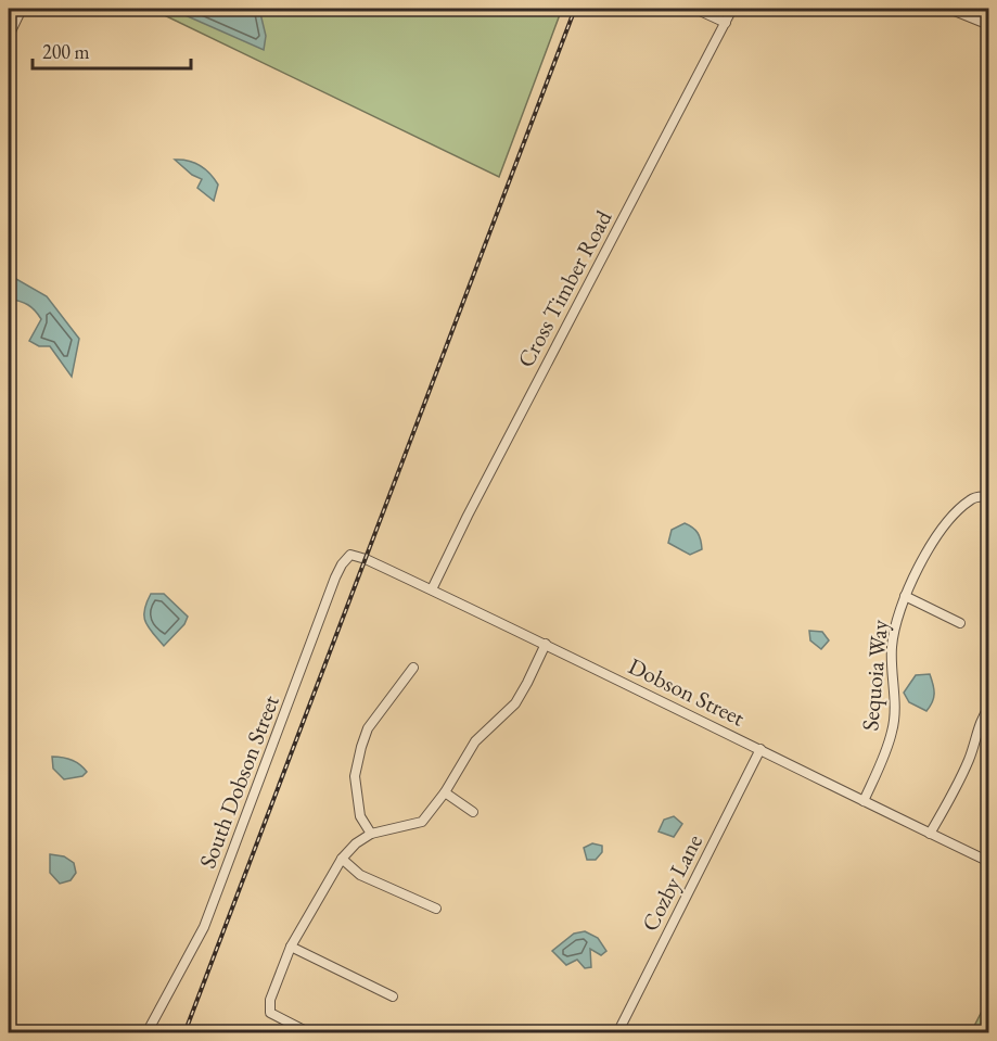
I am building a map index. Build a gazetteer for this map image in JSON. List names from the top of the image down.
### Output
{
  "streets": {
    "street": [
      "Cross Timber Road",
      "Sequoia Way",
      "Dobson Street",
      "South Dobson Street",
      "Cozby Lane"
    ]
  },
  "crossings": [
    ["Cross Timber Road", "Dobson Street"],
    ["Sequoia Way", "Dobson Street"],
    ["Dobson Street", "South Dobson Street"],
    ["Dobson Street", "Cozby Lane"]
  ],
  "scale_bar": "200 m"
}
